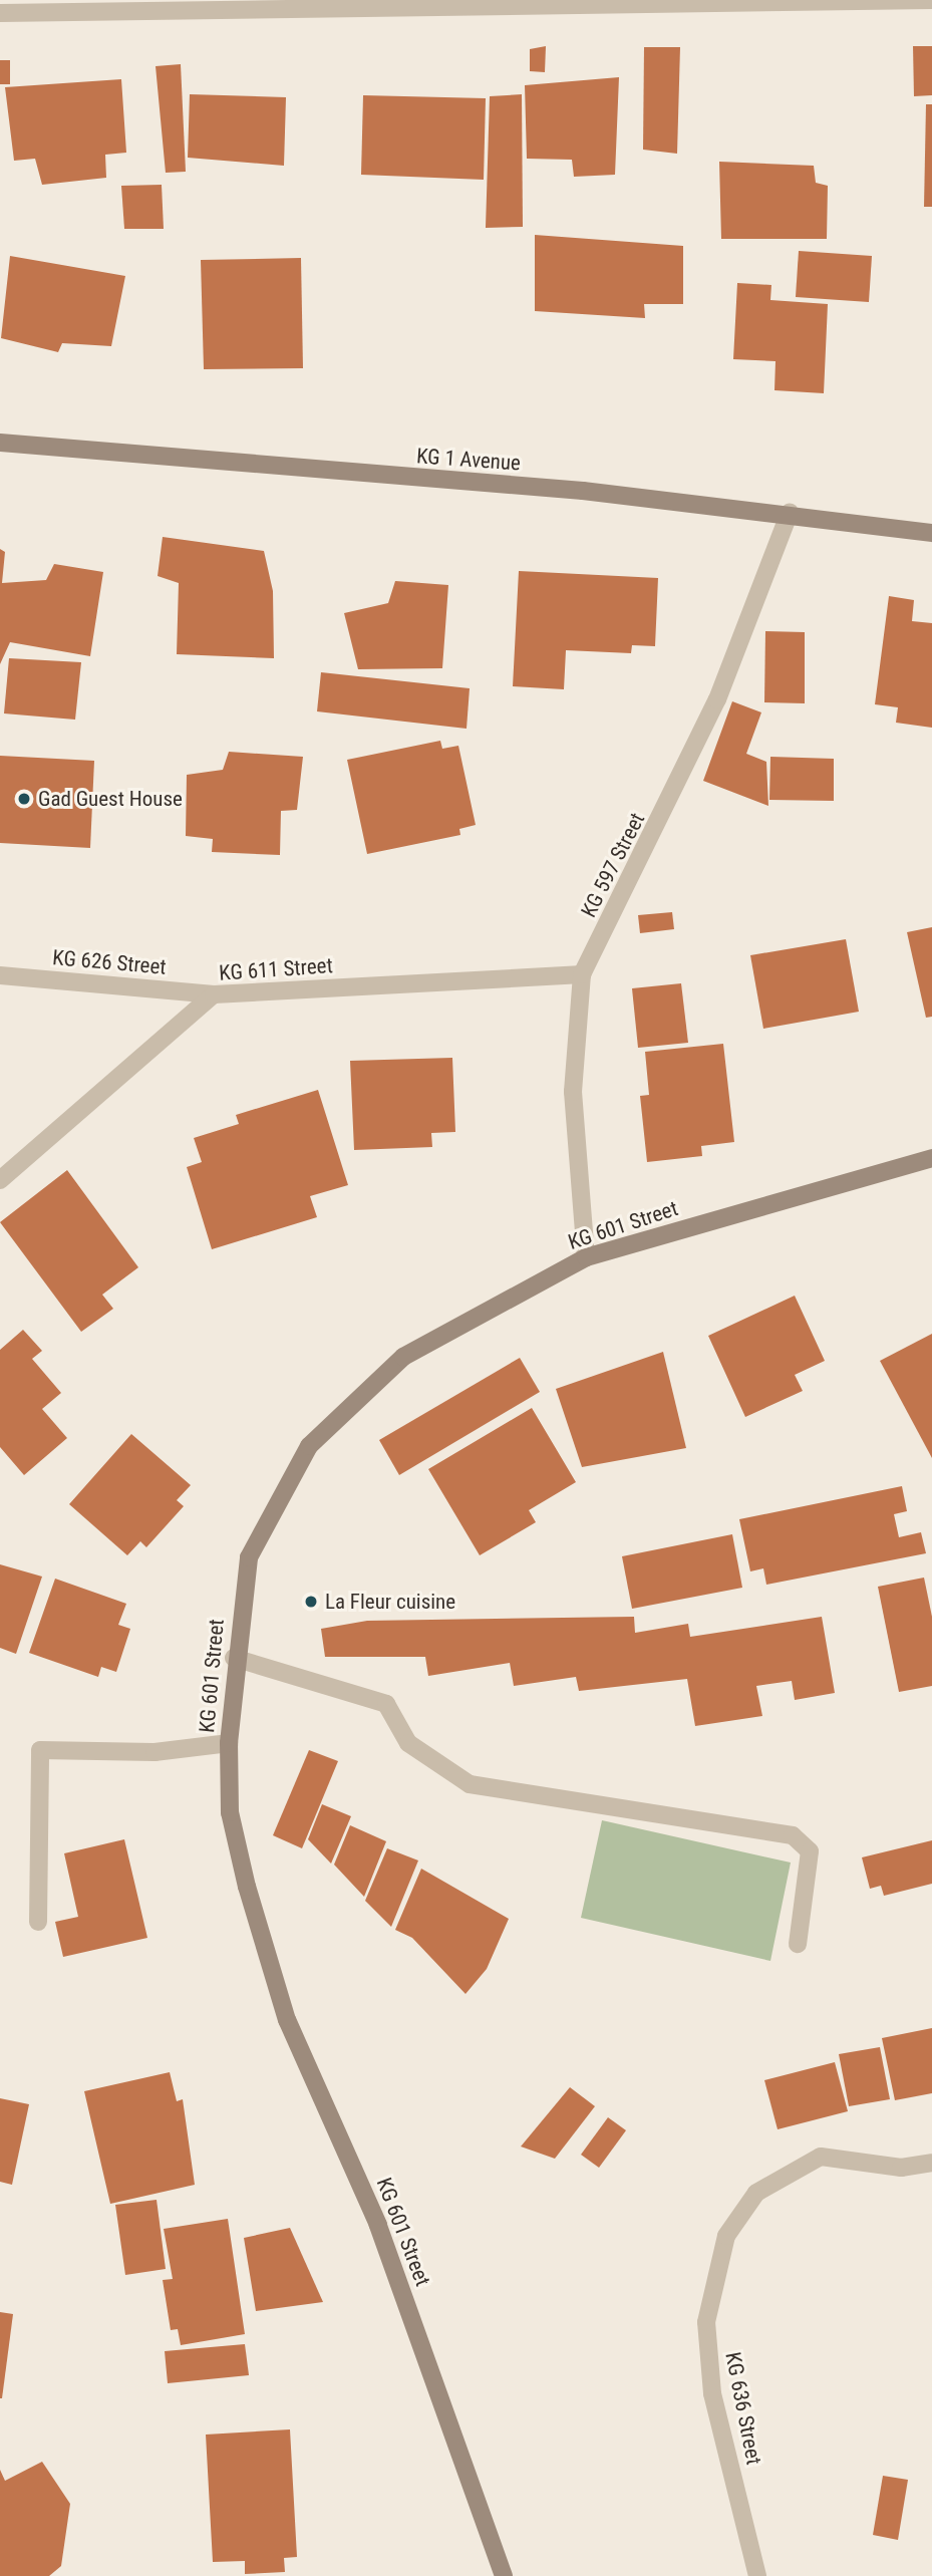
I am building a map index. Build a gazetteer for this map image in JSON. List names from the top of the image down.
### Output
{
  "streets": {
    "main road": ["KG 1 Avenue", "KG 601 Street"],
    "street": [
      "KG 597 Street",
      "KG 626 Street",
      "KG 611 Street",
      "KG 636 Street"
    ]
  },
  "crossings": [
    ["KG 1 Avenue", "KG 597 Street"],
    ["KG 597 Street", "KG 611 Street"],
    ["KG 597 Street", "KG 601 Street"],
    ["KG 626 Street", "KG 611 Street"]
  ],
  "places": ["Gad Guest House", "La Fleur cuisine"]
}
